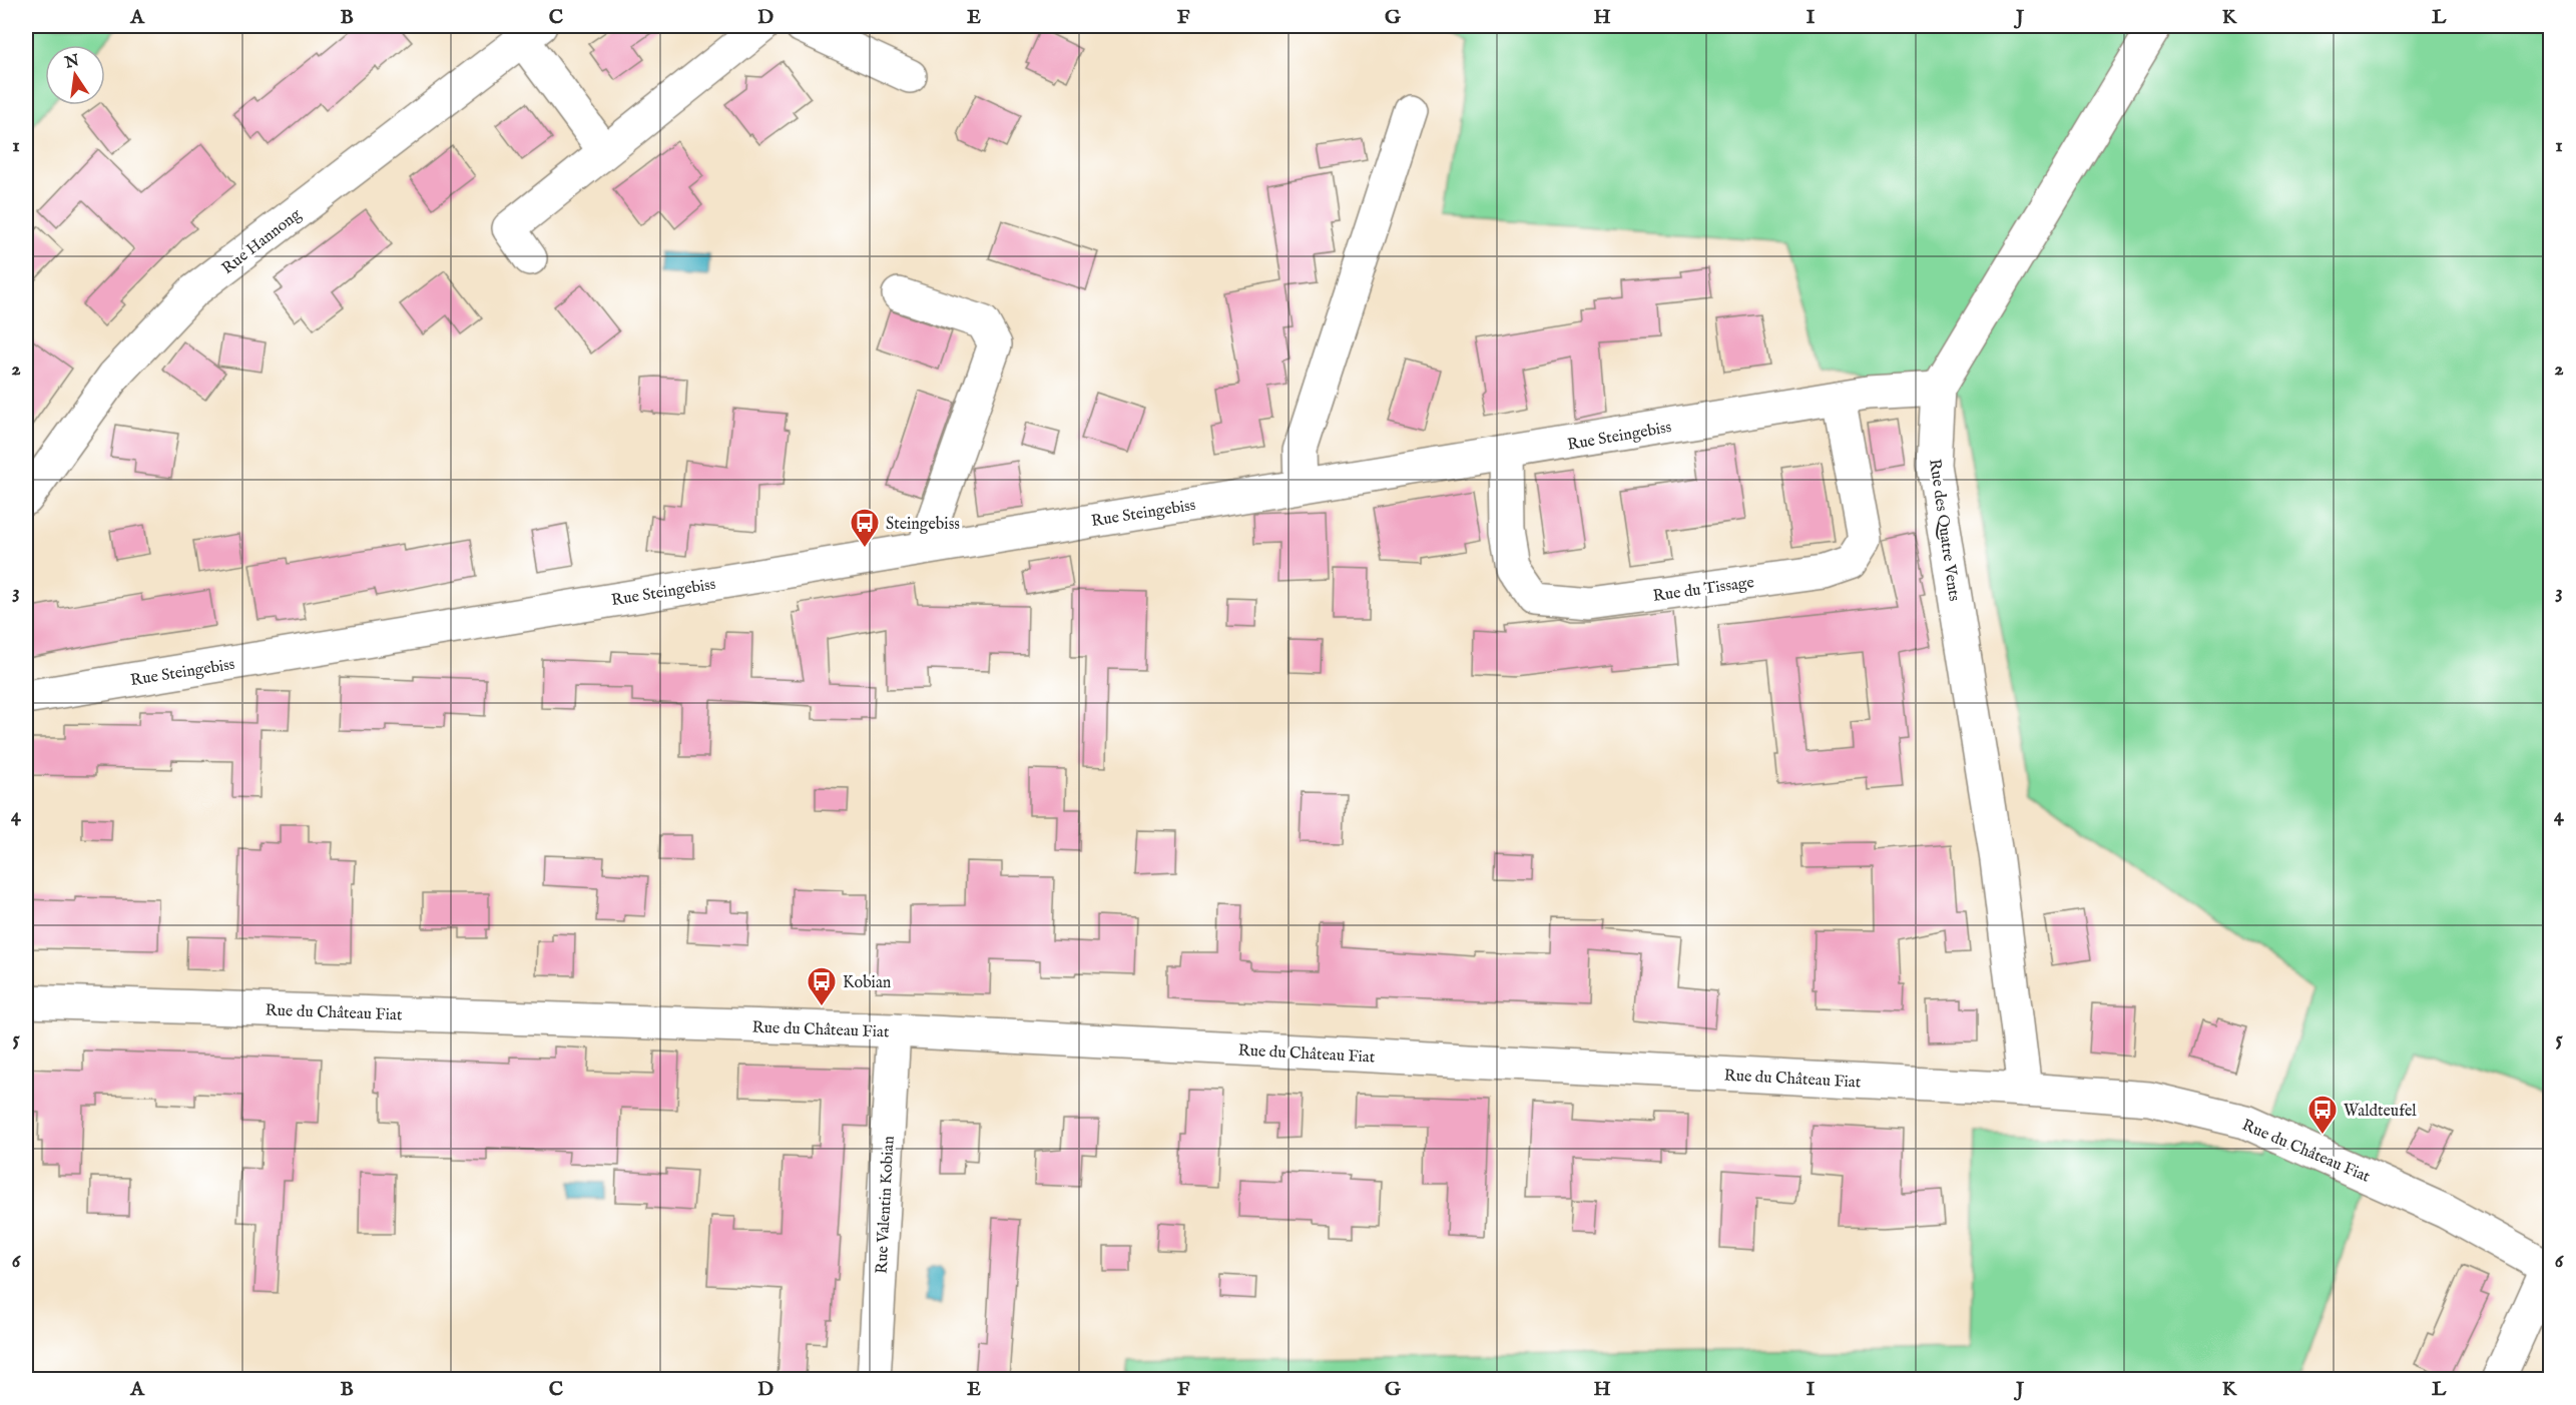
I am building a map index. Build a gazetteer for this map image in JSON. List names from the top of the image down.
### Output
{
  "streets": {
    "street": [
      "Rue Hannong",
      "Rue Steingebiss",
      "Rue des Quatre Vents",
      "Rue du Tissage",
      "Rue du Château Fiat",
      "Rue Valentin Kobian"
    ]
  },
  "crossings": [
    ["Rue Steingebiss", "Rue des Quatre Vents"],
    ["Rue Steingebiss", "Rue du Tissage"],
    ["Rue des Quatre Vents", "Rue du Château Fiat"],
    ["Rue du Château Fiat", "Rue Valentin Kobian"]
  ],
  "places": {
    "bus stop": ["Steingebiss", "Kobian", "Waldteufel"]
  },
  "north": "top",
  "grid": {
    "columns": [
      "A",
      "B",
      "C",
      "D",
      "E",
      "F",
      "G",
      "H",
      "I",
      "J",
      "K",
      "L"
    ],
    "rows": [
      "1",
      "2",
      "3",
      "4",
      "5",
      "6"
    ]
  }
}
